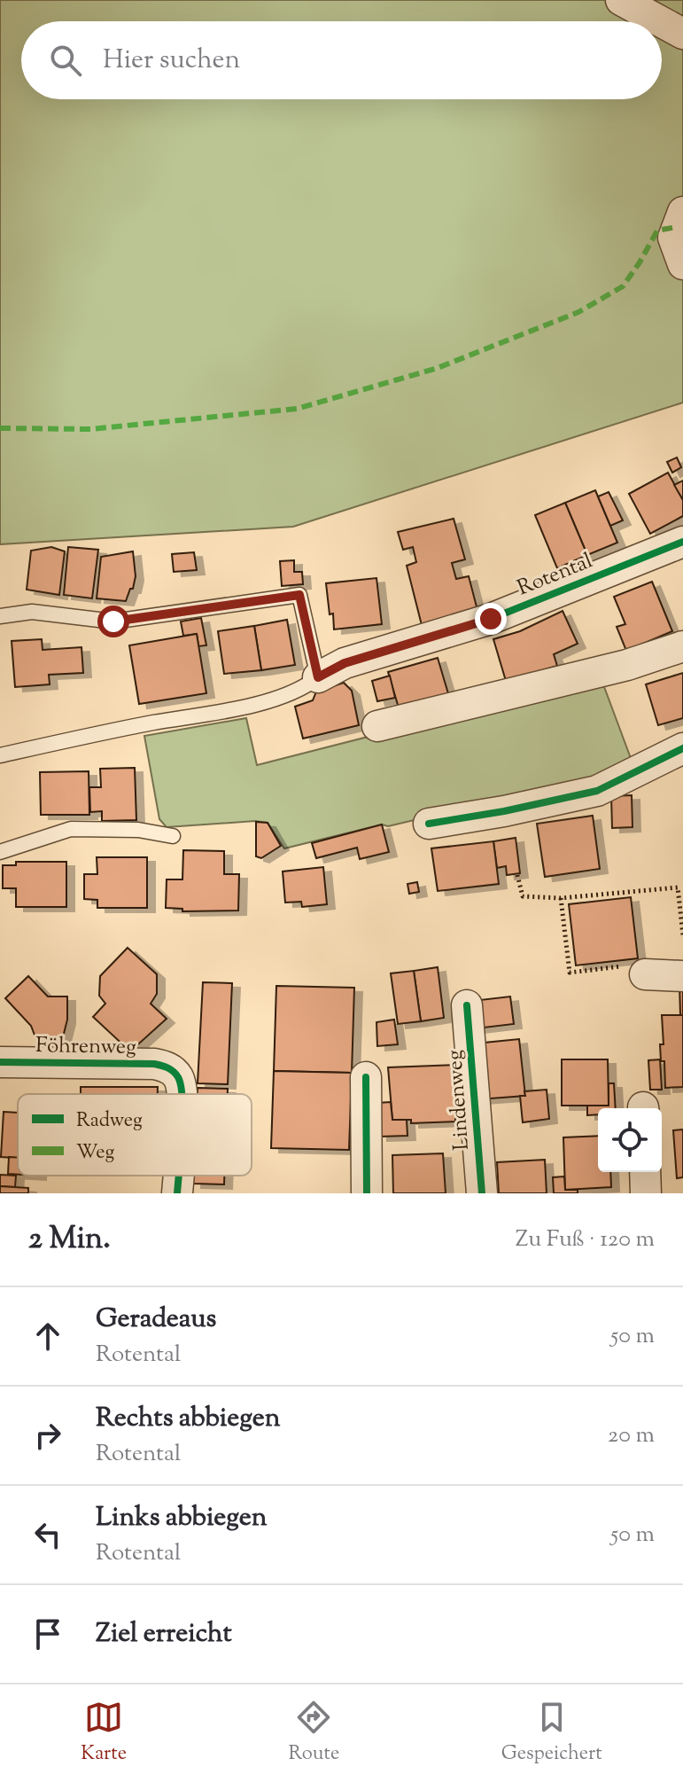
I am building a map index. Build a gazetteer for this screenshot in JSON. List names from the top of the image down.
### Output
{
  "streets": {
    "street": ["Rotental", "Föhrenweg", "Lindenweg"]
  },
  "legend": ["Radweg", "Weg"],
  "page": {
    "search": "Hier suchen",
    "heading": ["2 Min.", "Zu Fuß · 120 m"],
    "list": [
      ["Geradeaus", "Rotental", "50 m"],
      ["Rechts abbiegen", "Rotental", "20 m"],
      ["Links abbiegen", "Rotental", "50 m"],
      "Ziel erreicht"
    ],
    "nav": ["Karte", "Route", "Gespeichert"]
  }
}
